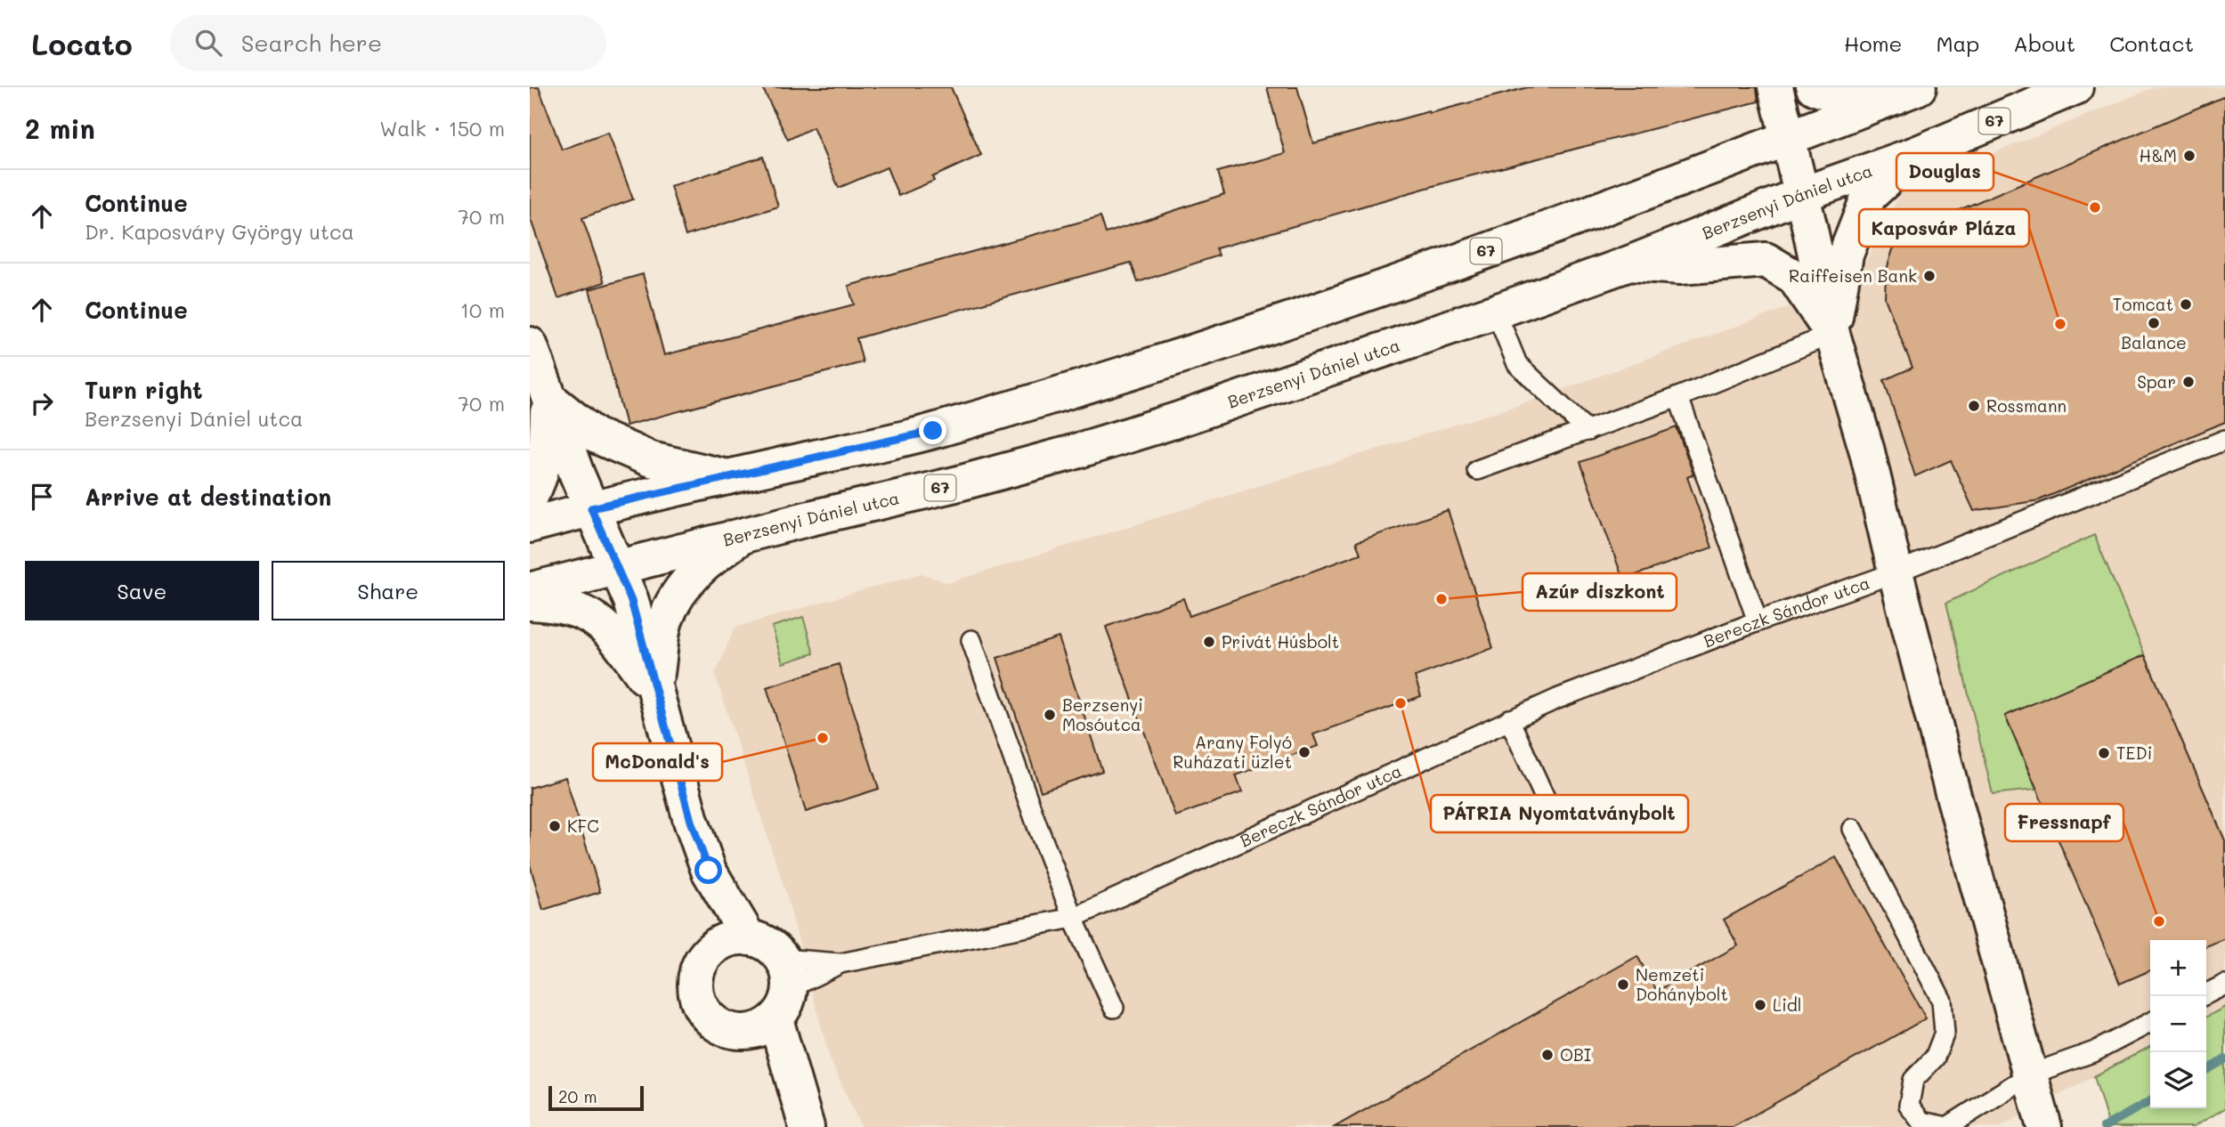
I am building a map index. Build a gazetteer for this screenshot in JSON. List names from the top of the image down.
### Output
{
  "streets": {
    "street": ["67", "Berzsenyi Dániel utca"],
    "lane": ["Bereczk Sándor utca"]
  },
  "places": [
    "H&M",
    "Douglas",
    "Raiffeisen Bank",
    "Tomcat",
    "Balance",
    "Kaposvár Pláza",
    "Spar",
    "Rossmann",
    "Azúr diszkont",
    "Privát Húsbolt",
    "PÁTRIA Nyomtatványbolt",
    "Berzsenyi Mosóutca",
    "McDonald's",
    "Arany Folyó Ruházati üzlet",
    "TEDi",
    "KFC",
    "Fressnapf",
    "Nemzeti Dohánybolt",
    "Lidl",
    "OBI"
  ],
  "scale_bar": "20 m",
  "page": {
    "header": "Locato",
    "search": "Search here",
    "nav": [
      "Home",
      "Map",
      "About",
      "Contact"
    ],
    "heading": ["2 min", "Walk · 150 m"],
    "list": [
      ["Continue", "Dr. Kaposváry György utca", "70 m"],
      ["Continue", "10 m"],
      ["Turn right", "Berzsenyi Dániel utca", "70 m"],
      "Arrive at destination"
    ],
    "buttons": ["Save", "Share"],
    "map_buttons": ["+", "−"],
    "scale": "20 m"
  }
}
